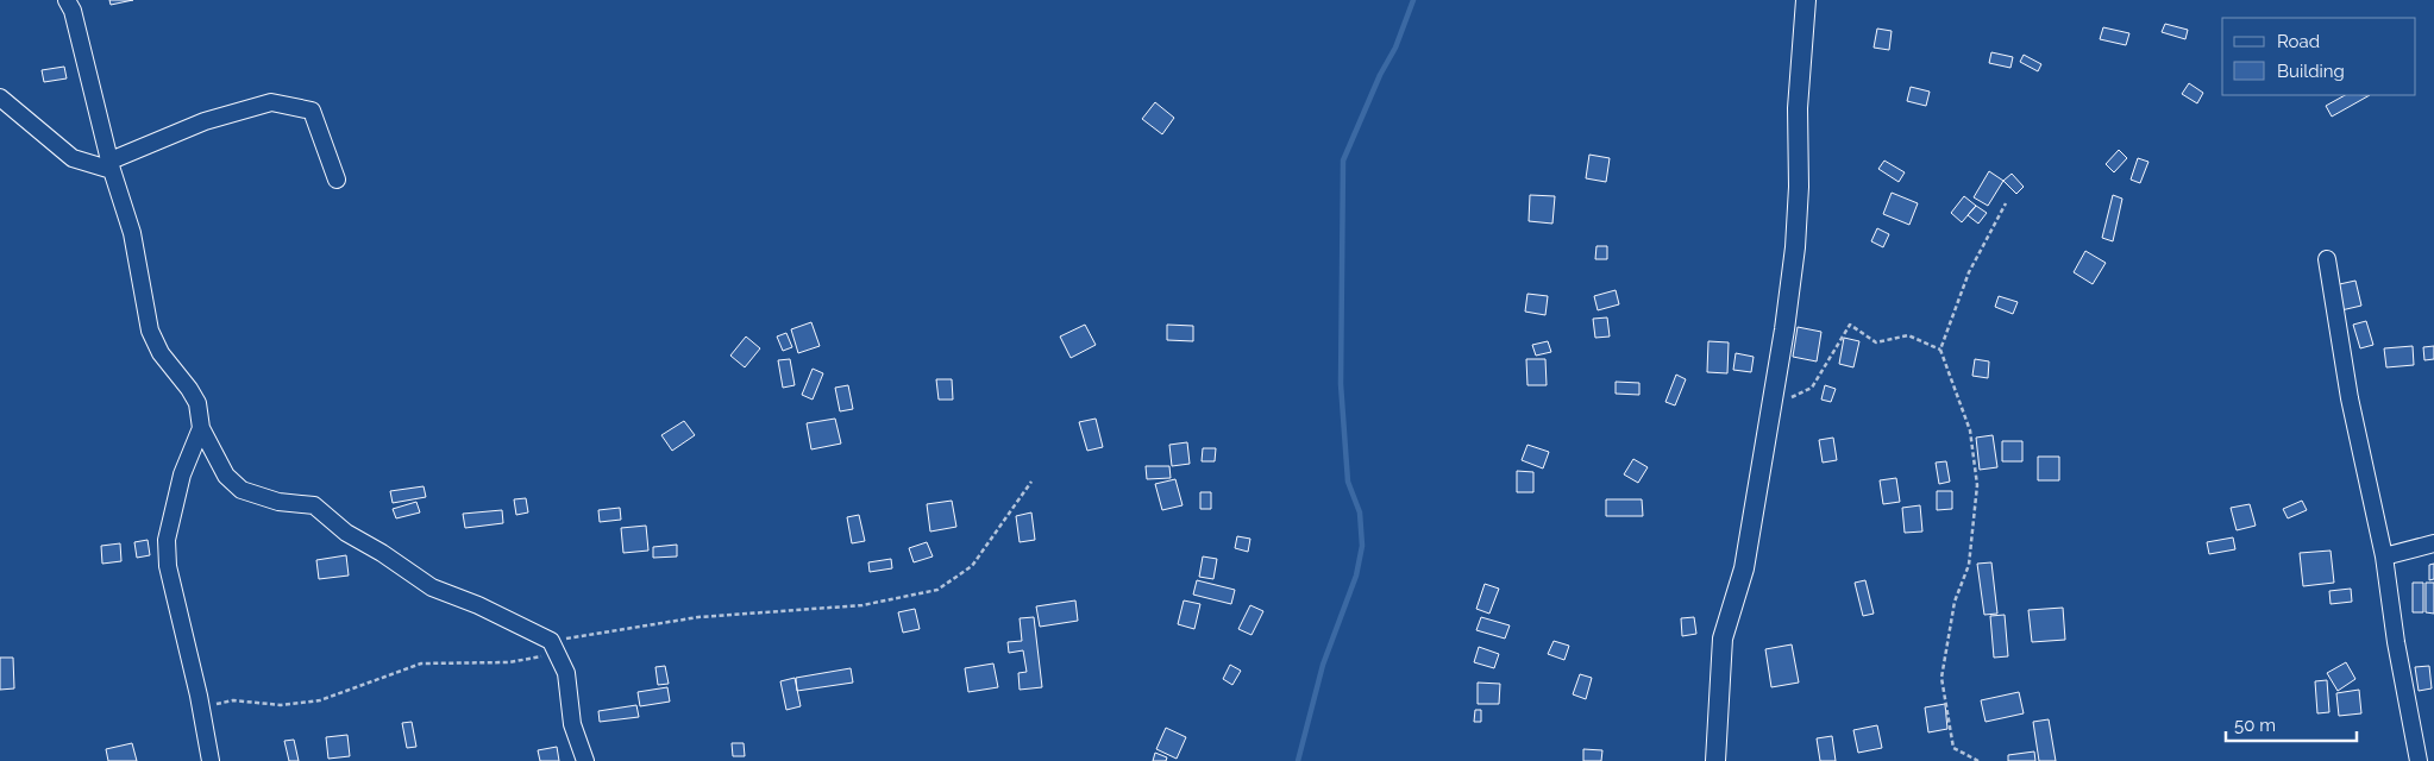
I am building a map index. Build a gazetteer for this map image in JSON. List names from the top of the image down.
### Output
{
  "legend": ["Road", "Building"],
  "scale_bar": "50 m"
}
